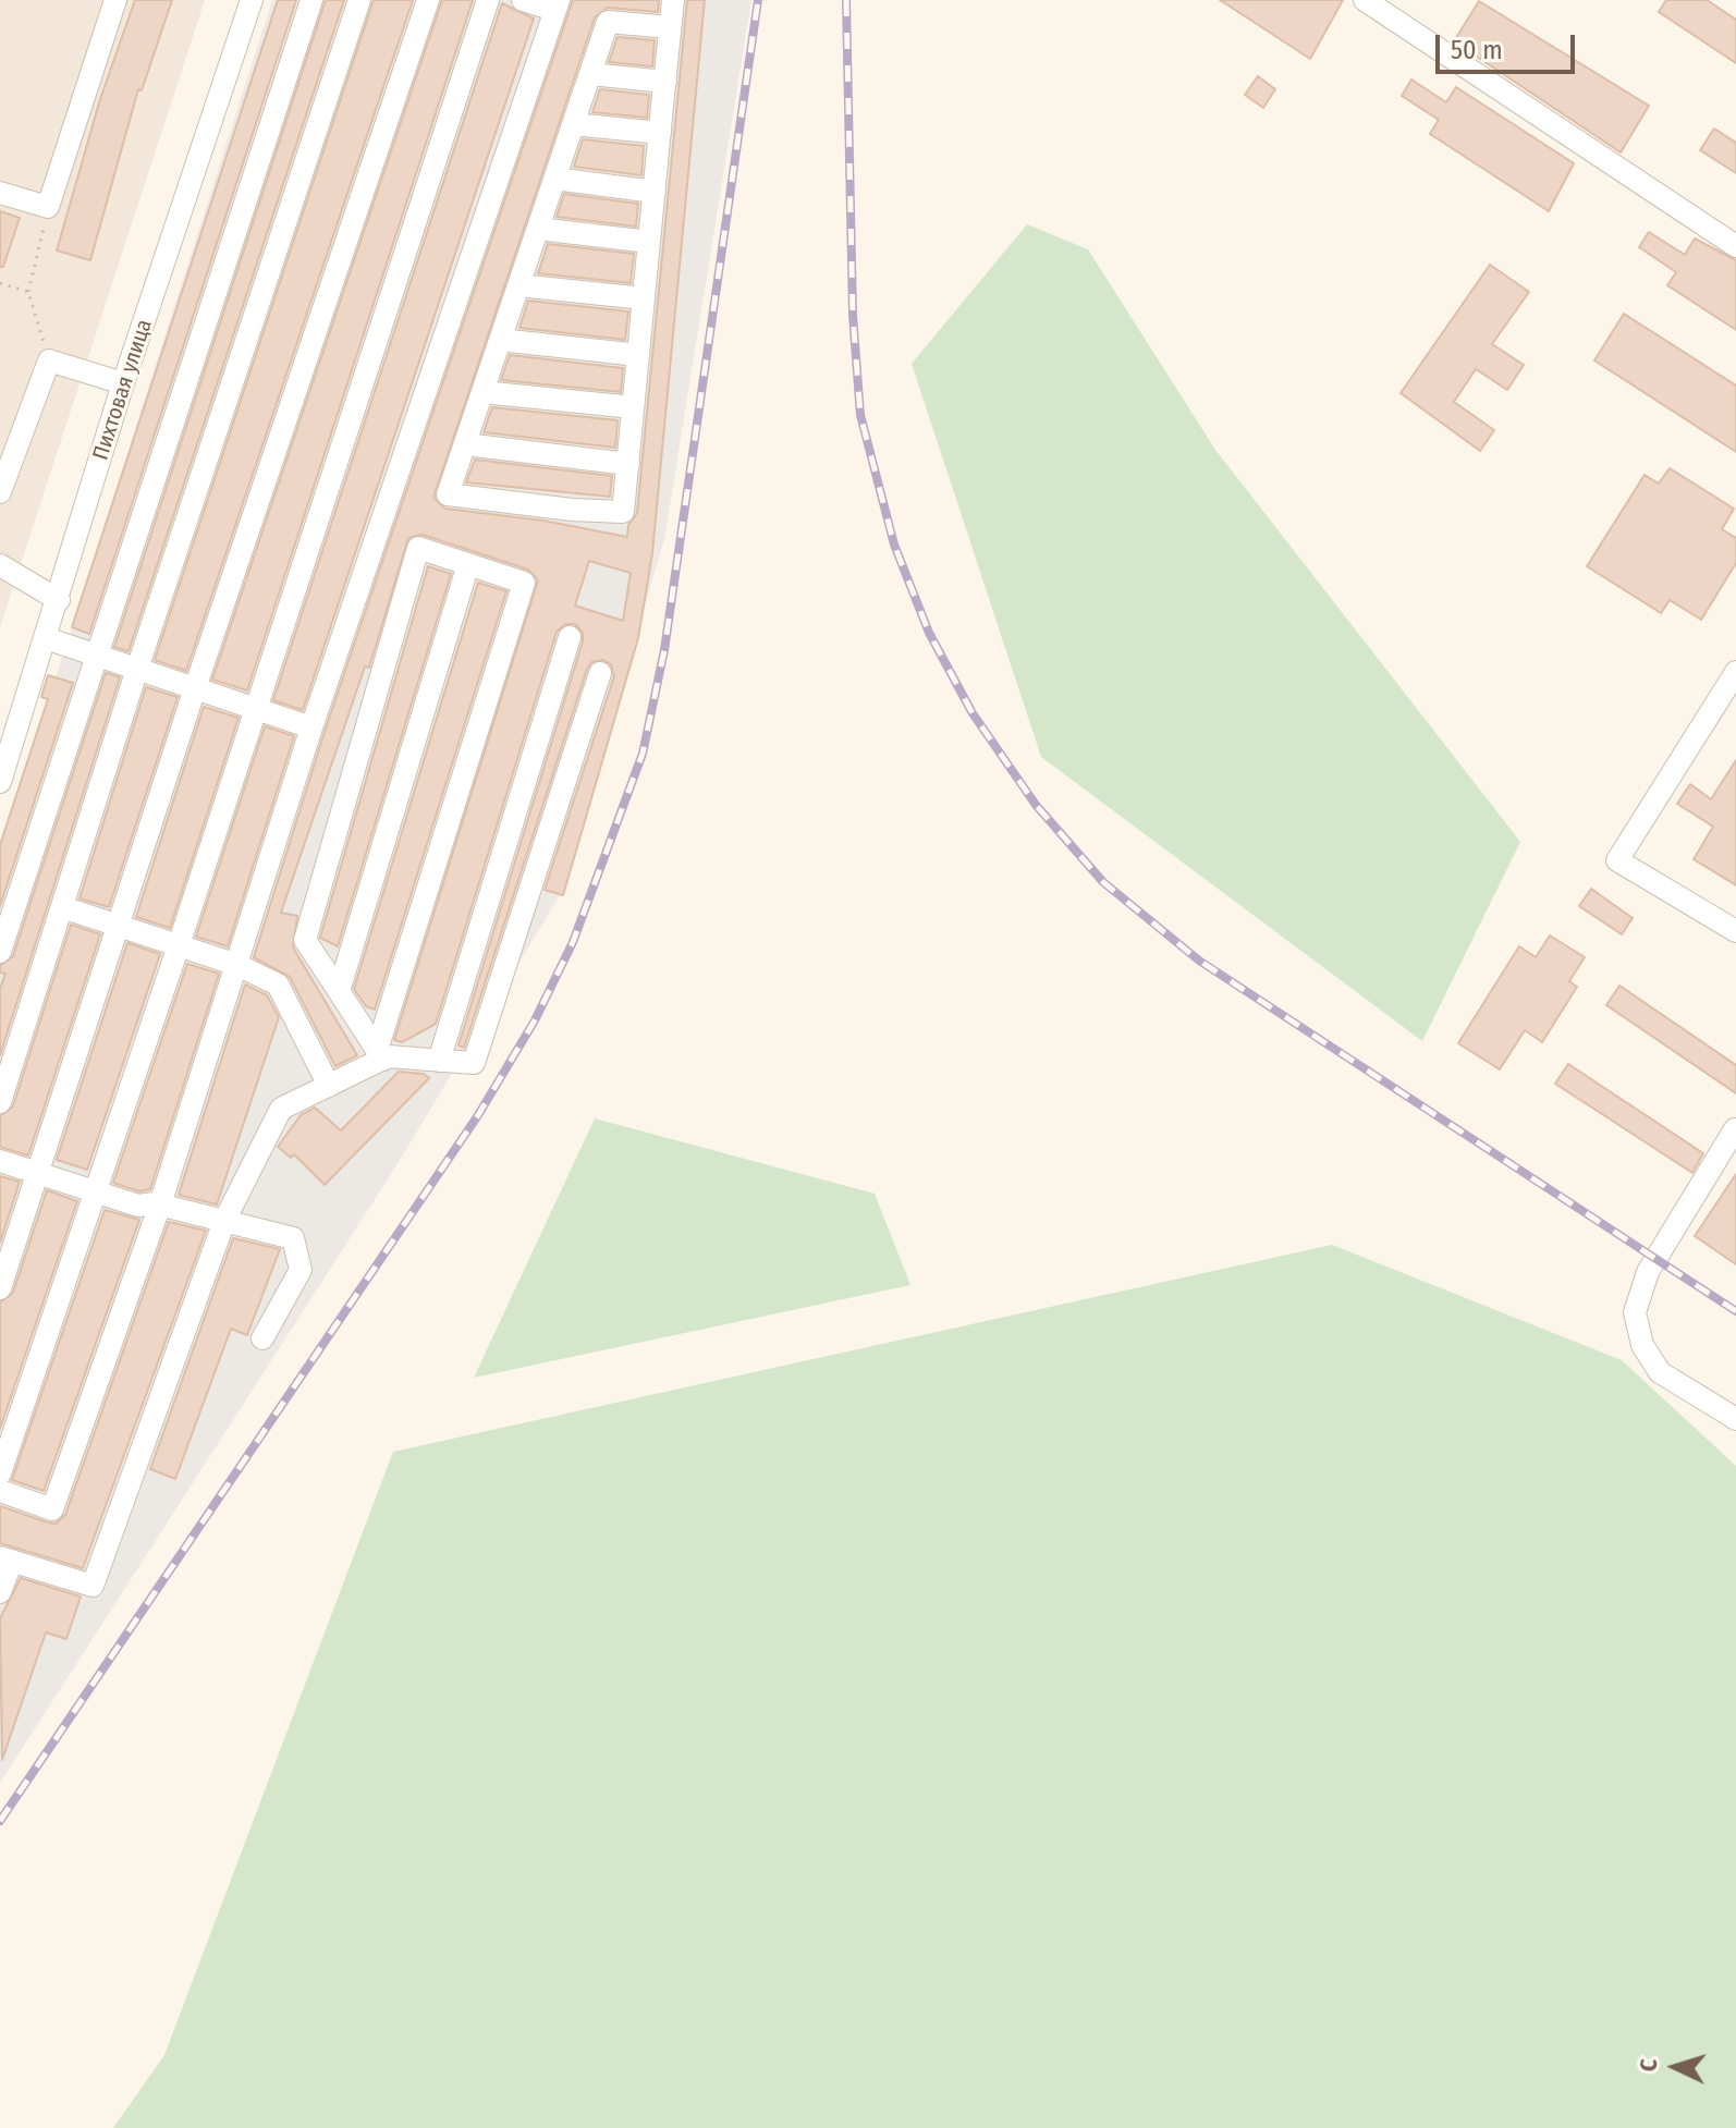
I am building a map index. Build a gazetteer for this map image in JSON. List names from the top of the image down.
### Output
{
  "streets": {
    "street": ["Пихтовая улица"]
  },
  "scale_bar": "50 m",
  "north": "left"
}
